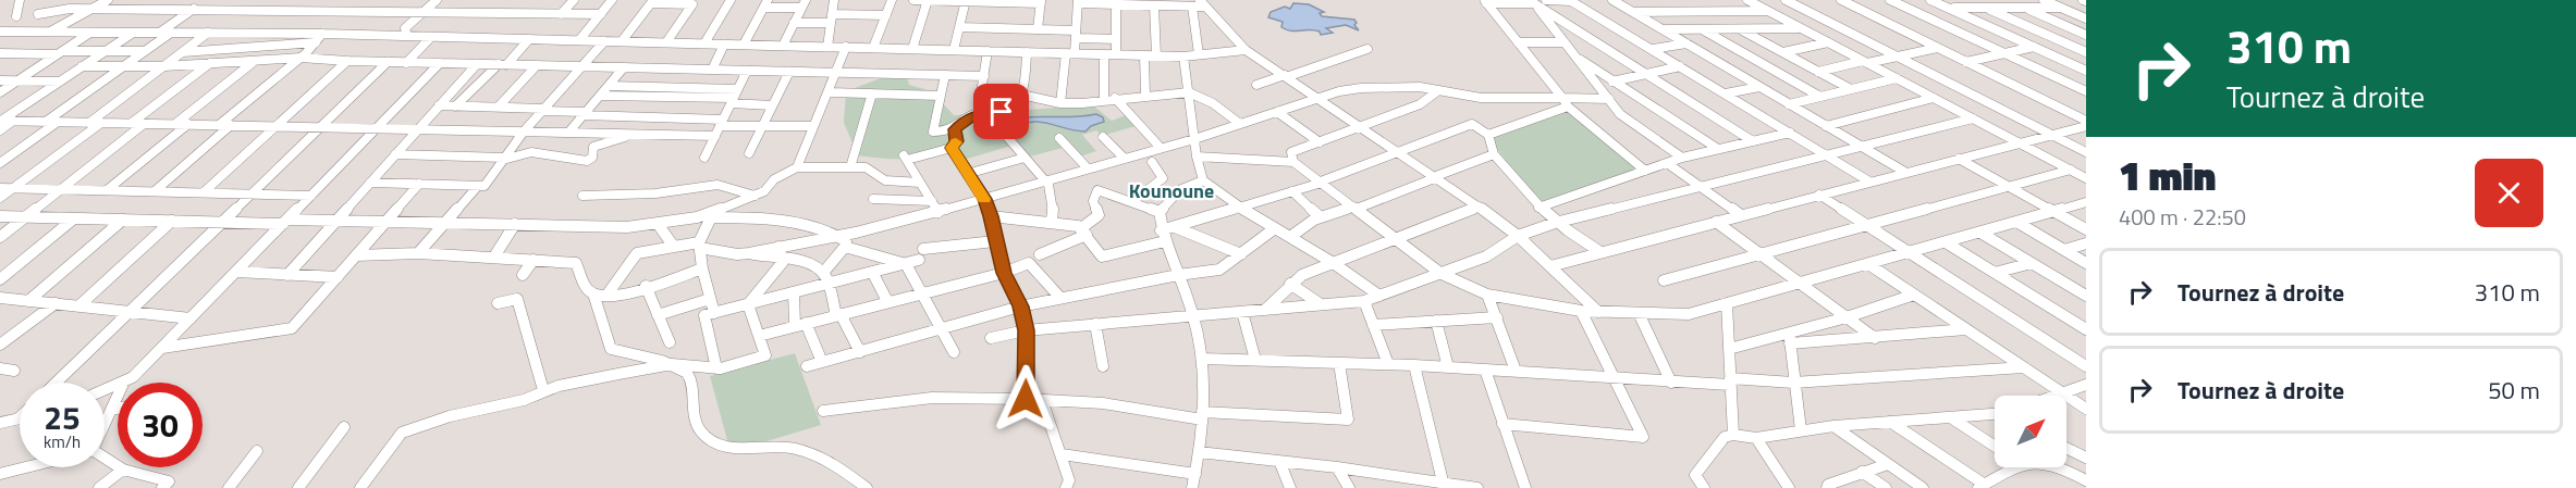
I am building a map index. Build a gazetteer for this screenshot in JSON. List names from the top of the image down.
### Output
{
  "districts": ["Kounoune"],
  "north": "top right",
  "page": {
    "turn": ["310 m", "Tournez à droite"],
    "heading": ["1 min", "400 m · 22:50"],
    "list": [
      {
        "name": "Tournez à droite",
        "value": "310 m"
      },
      {
        "name": "Tournez à droite",
        "value": "50 m"
      }
    ],
    "speed": "25 km/h",
    "limit": "30"
  }
}
